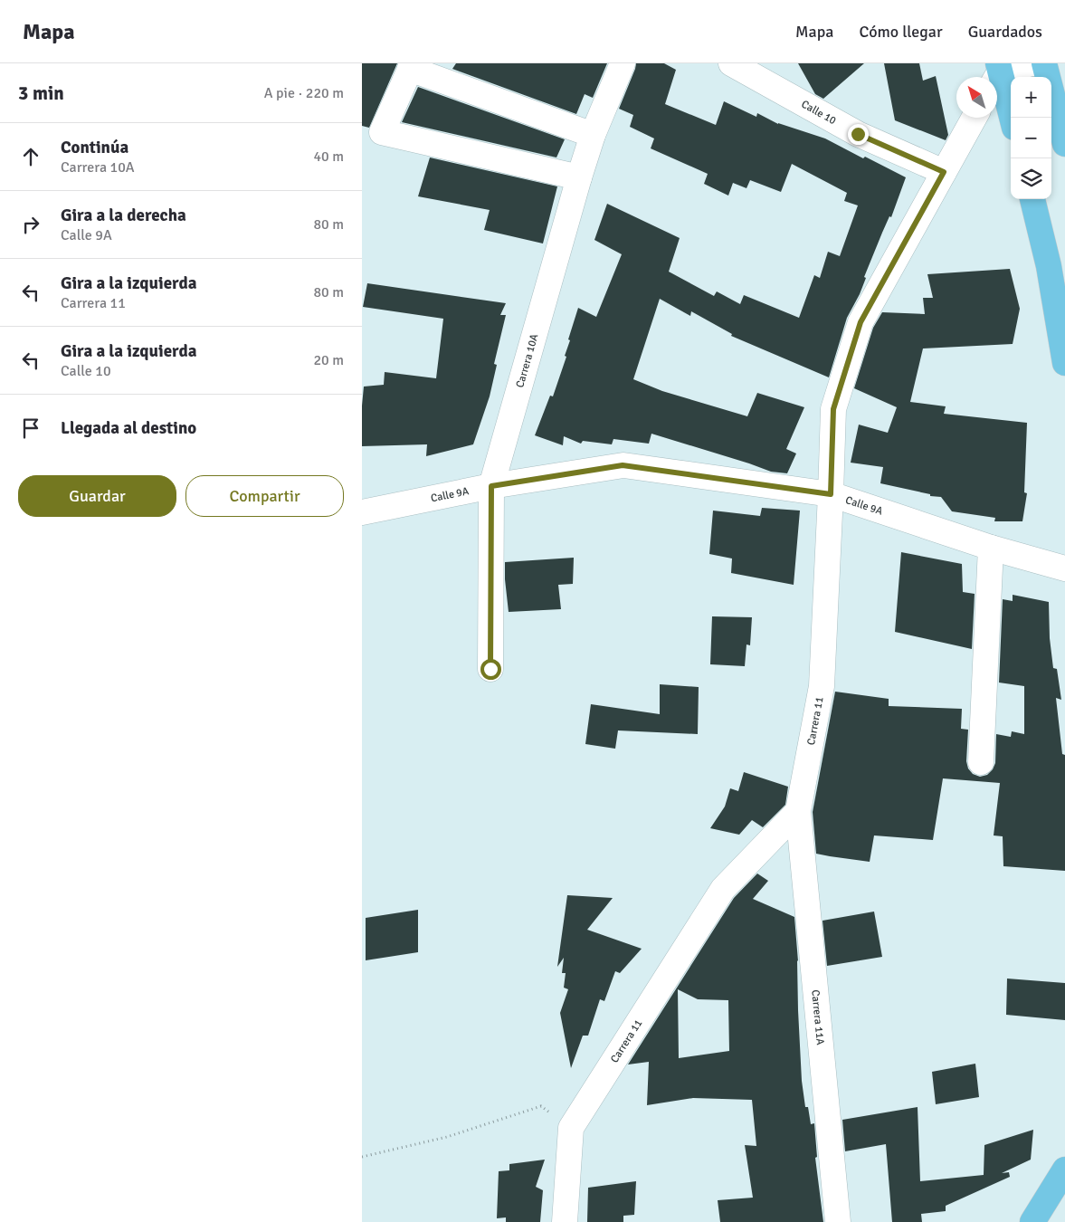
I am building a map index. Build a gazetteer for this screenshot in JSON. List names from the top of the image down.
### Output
{
  "streets": {
    "street": [
      "Calle 10",
      "Carrera 10A",
      "Calle 9A",
      "Carrera 11",
      "Carrera 11A"
    ]
  },
  "crossings": [
    ["Calle 10", "Carrera 11"],
    ["Carrera 10A", "Calle 9A"],
    ["Calle 9A", "Carrera 11"],
    ["Carrera 11", "Carrera 11A"]
  ],
  "north": "top left",
  "page": {
    "header": "Mapa",
    "nav": ["Mapa", "Cómo llegar", "Guardados"],
    "heading": ["3 min", "A pie · 220 m"],
    "map_buttons": ["+", "−"],
    "list": [
      ["Continúa", "Carrera 10A", "40 m"],
      ["Gira a la derecha", "Calle 9A", "80 m"],
      ["Gira a la izquierda", "Carrera 11", "80 m"],
      ["Gira a la izquierda", "Calle 10", "20 m"],
      "Llegada al destino"
    ],
    "buttons": ["Guardar", "Compartir"]
  }
}
